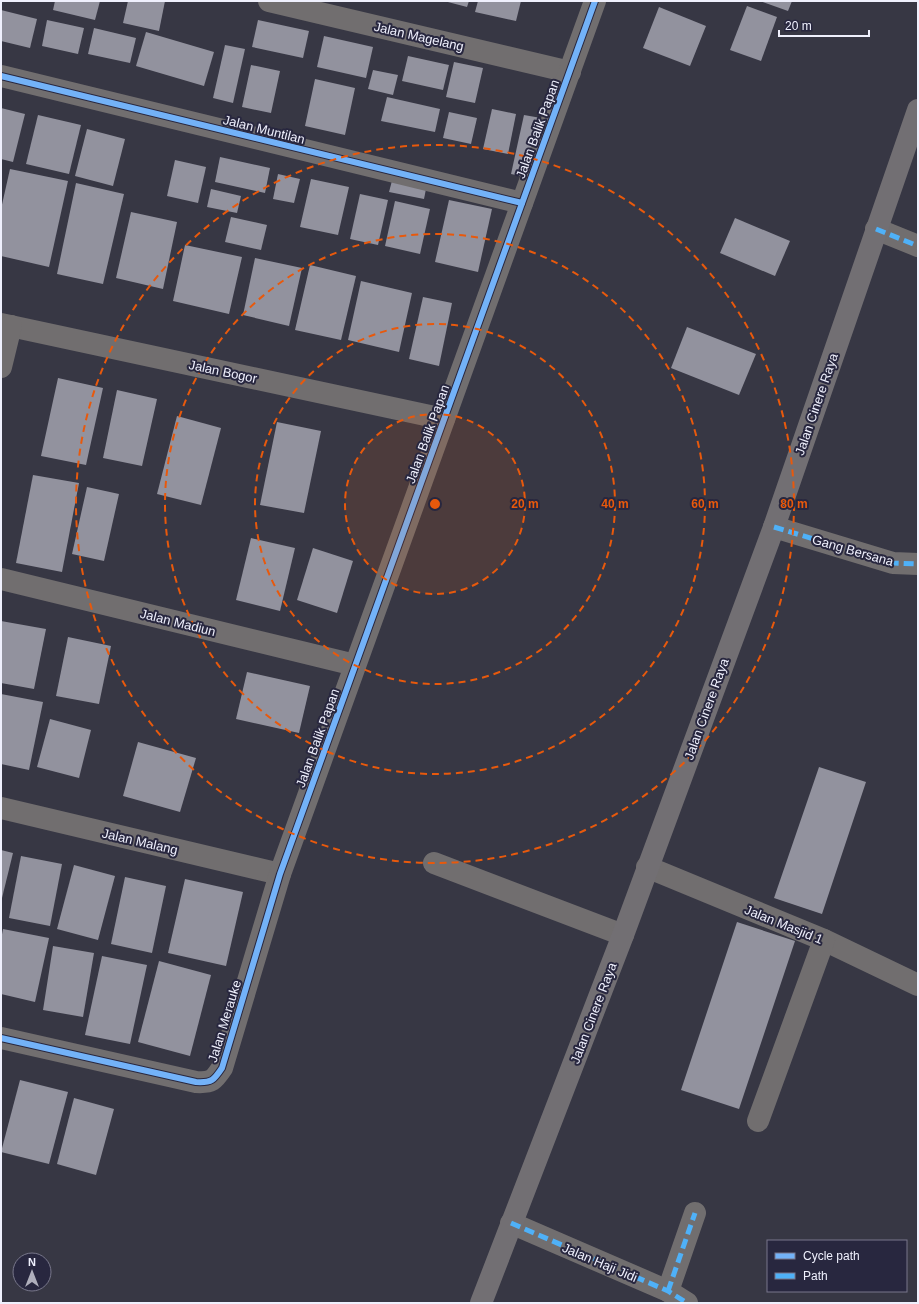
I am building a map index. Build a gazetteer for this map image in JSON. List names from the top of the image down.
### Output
{
  "streets": {
    "main road": ["Jalan Cinere Raya"],
    "street": [
      "Jalan Magelang",
      "Jalan Muntilan",
      "Jalan Balik Papan",
      "Jalan Bogor",
      "Gang Bersana",
      "Jalan Madiun",
      "Jalan Malang",
      "Jalan Masjid 1",
      "Jalan Merauke",
      "Jalan Haji Jidi"
    ]
  },
  "crossings": [
    ["Jalan Magelang", "Jalan Balik Papan"],
    ["Jalan Muntilan", "Jalan Balik Papan"],
    ["Jalan Balik Papan", "Jalan Bogor"],
    ["Jalan Balik Papan", "Jalan Madiun"],
    ["Jalan Balik Papan", "Jalan Malang"],
    ["Jalan Balik Papan", "Jalan Merauke"],
    ["Jalan Cinere Raya", "Gang Bersana"],
    ["Jalan Cinere Raya", "Jalan Masjid 1"],
    ["Jalan Cinere Raya", "Jalan Haji Jidi"],
    ["Jalan Malang", "Jalan Merauke"]
  ],
  "legend": ["Cycle path", "Path"],
  "scale_bar": "20 m",
  "north": "top",
  "rings": [
    "20 m",
    "40 m",
    "60 m",
    "80 m"
  ]
}
